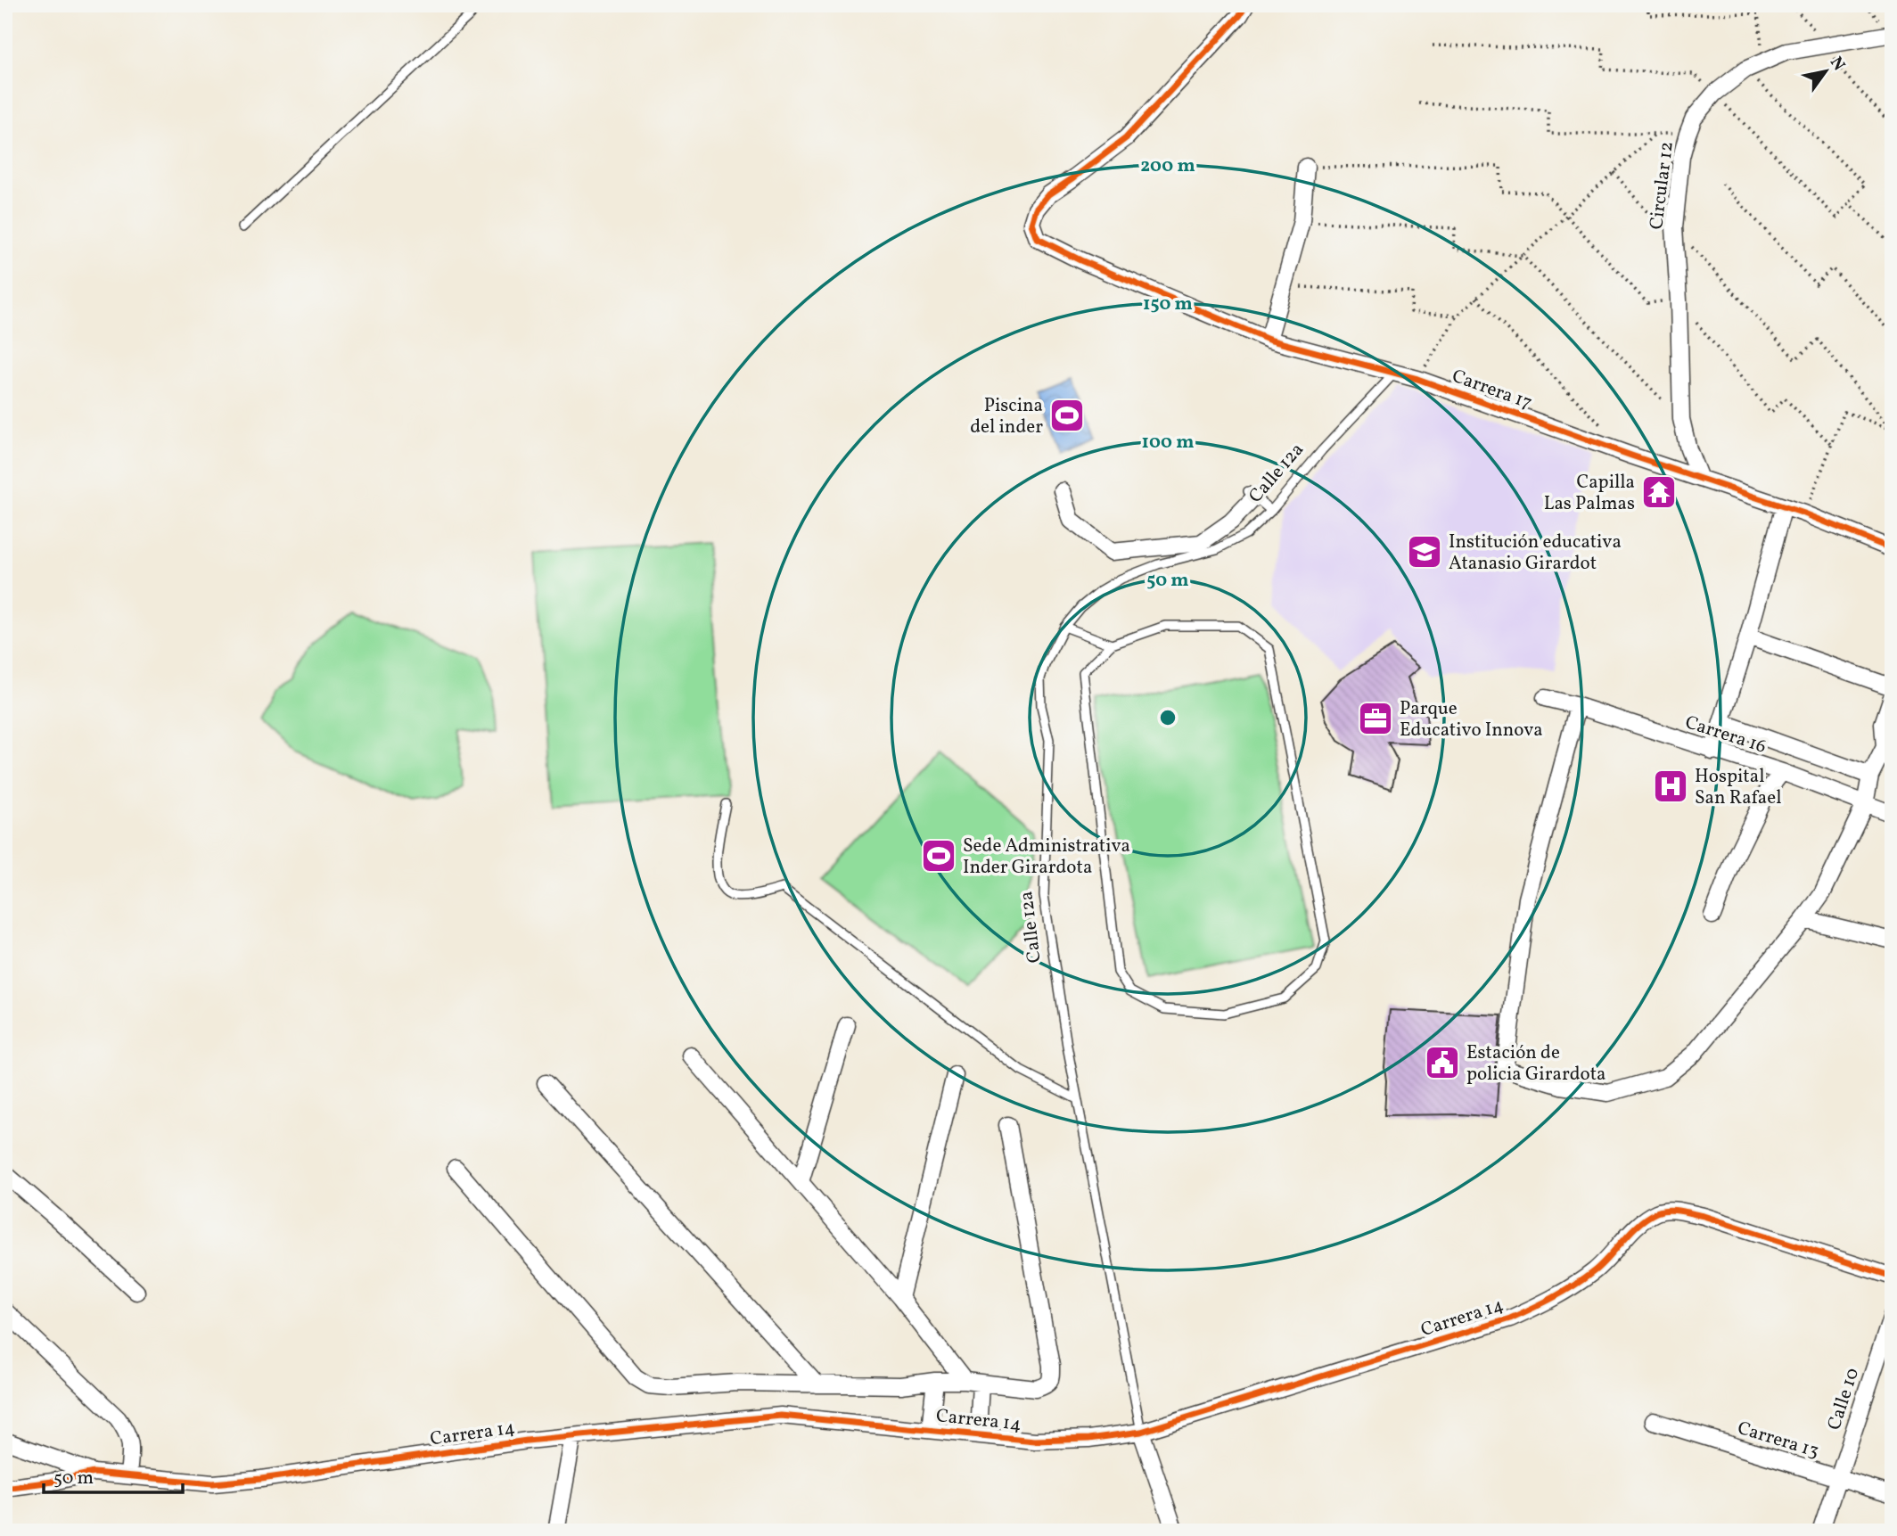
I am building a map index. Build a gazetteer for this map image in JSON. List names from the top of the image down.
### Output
{
  "streets": {
    "street": [
      "Circular 12",
      "Carrera 17",
      "Calle 12a",
      "Carrera 16",
      "Carrera 14",
      "Calle 10",
      "Carrera 13"
    ]
  },
  "crossings": [
    ["Circular 12", "Carrera 17"],
    ["Carrera 17", "Calle 12a"],
    ["Calle 12a", "Carrera 14"],
    ["Calle 10", "Carrera 13"]
  ],
  "places": {
    "sports": ["Piscina del inder", "Sede Administrativa Inder Girardota"],
    "temple": ["Capilla Las Palmas"],
    "school or university": ["Institución educativa Atanasio Girardot"],
    "office": ["Parque Educativo Innova"],
    "hospital": ["Hospital San Rafael"],
    "public building": ["Estación de policia Girardota"]
  },
  "scale_bar": "50 m",
  "north": "top right",
  "rings": [
    "200 m",
    "150 m",
    "100 m",
    "50 m"
  ]
}
